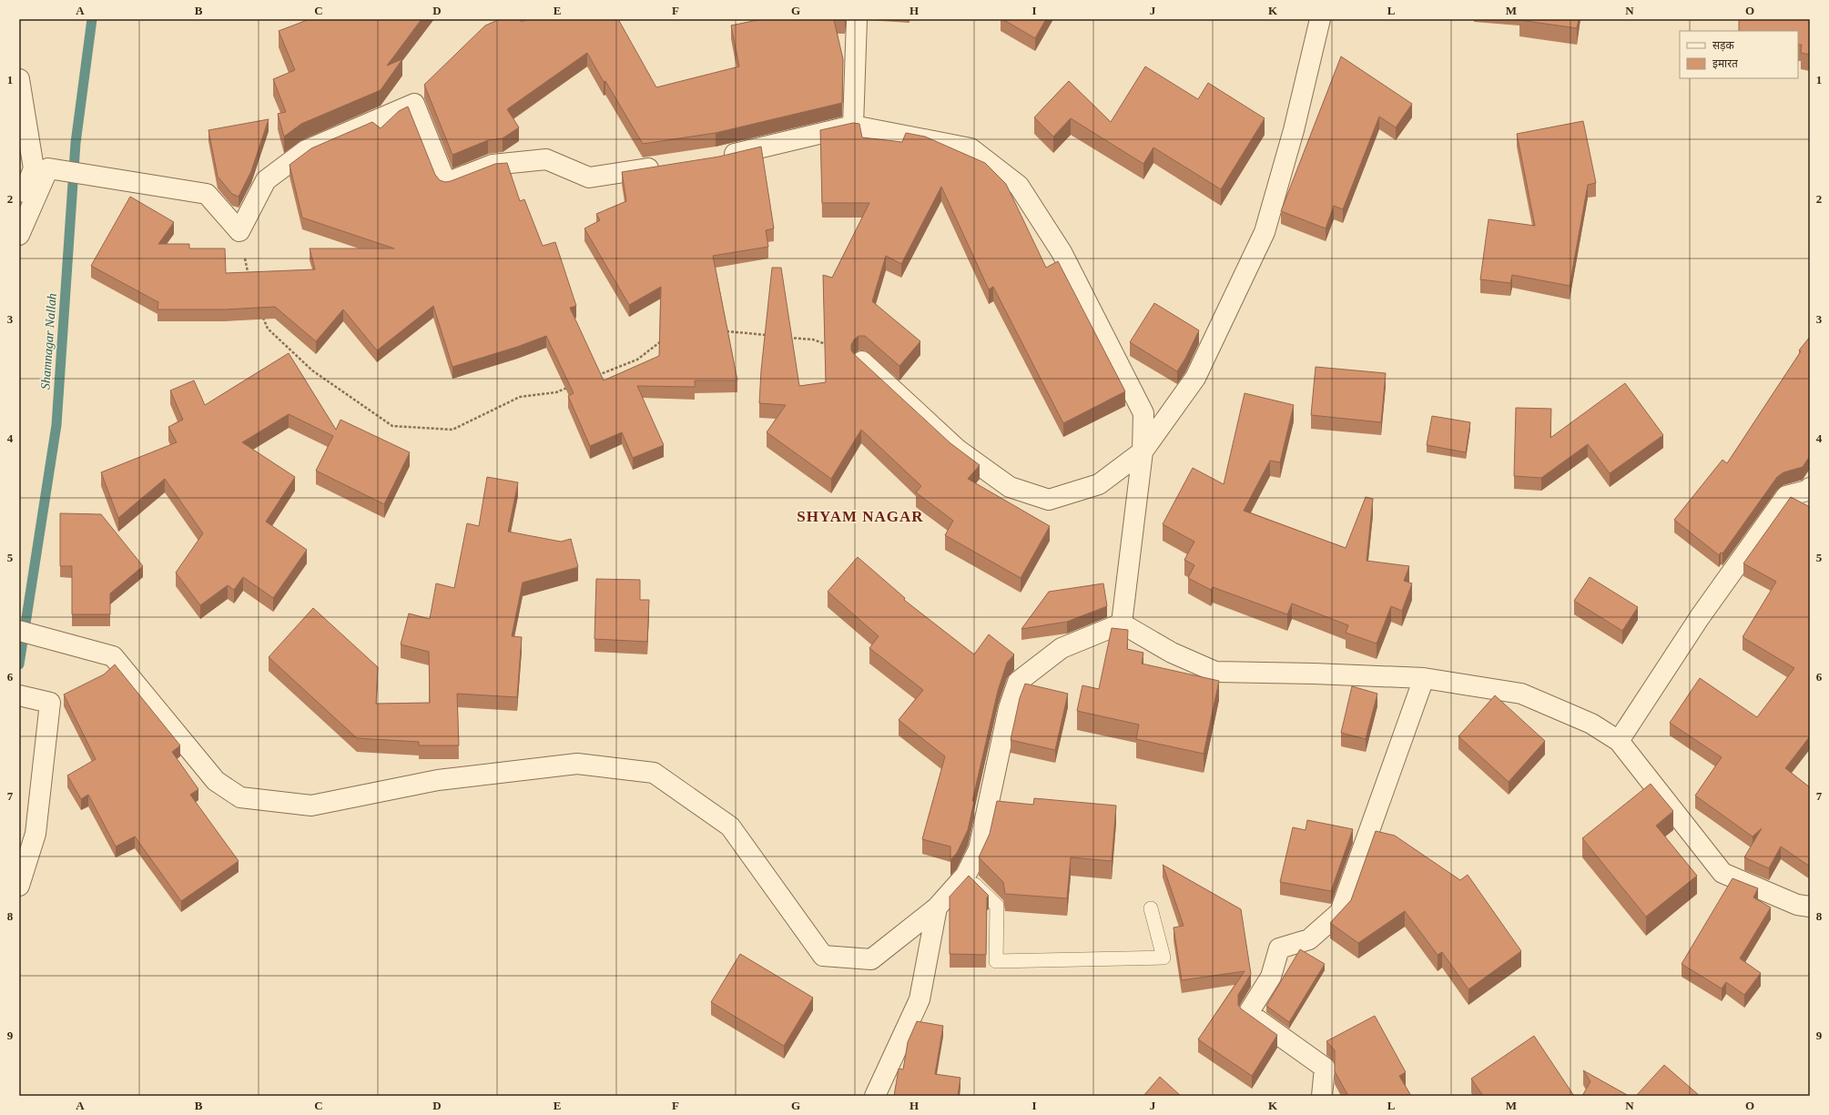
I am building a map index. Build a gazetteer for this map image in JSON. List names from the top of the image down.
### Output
{
  "districts": ["SHYAM NAGAR"],
  "water": ["Shamnagar Nallah"],
  "legend": ["सड़क", "इमारत"],
  "grid": {
    "columns": [
      "A",
      "B",
      "C",
      "D",
      "E",
      "F",
      "G",
      "H",
      "I",
      "J",
      "K",
      "L",
      "M",
      "N",
      "O"
    ],
    "rows": [
      "1",
      "2",
      "3",
      "4",
      "5",
      "6",
      "7",
      "8",
      "9"
    ]
  }
}
